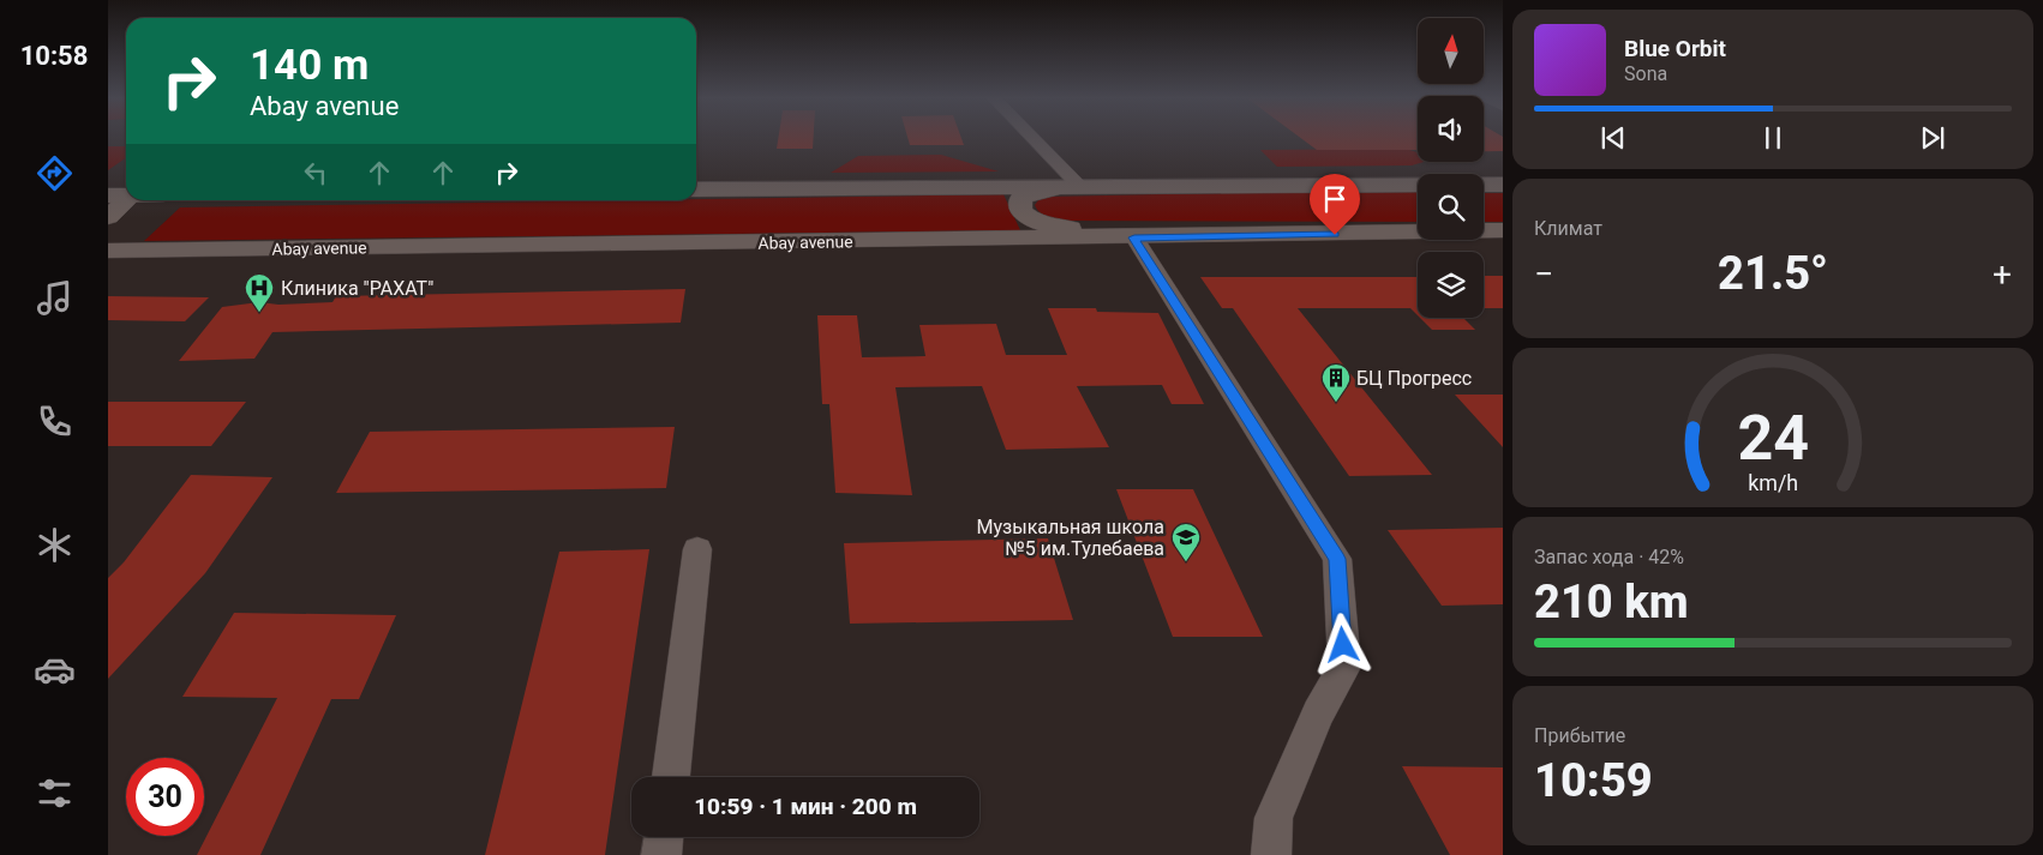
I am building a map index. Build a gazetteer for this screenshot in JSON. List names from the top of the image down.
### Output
{
  "streets": {
    "main road": ["Abay avenue"]
  },
  "places": {
    "hospital": ["Клиника \"РАХАТ\""],
    "building": ["БЦ Прогресс"],
    "school or university": ["Музыкальная школа №5 им.Тулебаева"]
  },
  "north": "top",
  "page": {
    "tabs": "10:58",
    "turn": ["140 m", "Abay avenue"],
    "song": ["Blue Orbit", "Sona"],
    "tile": [
      "Климат",
      ["Запас хода · 42%", "210 km"],
      ["Прибытие", "10:59"]
    ],
    "heat": ["−", "21.5°", "+"],
    "limit": "30",
    "trip": "10:59 · 1 мин · 200 m",
    "gauge": ["24", "km/h"]
  }
}
